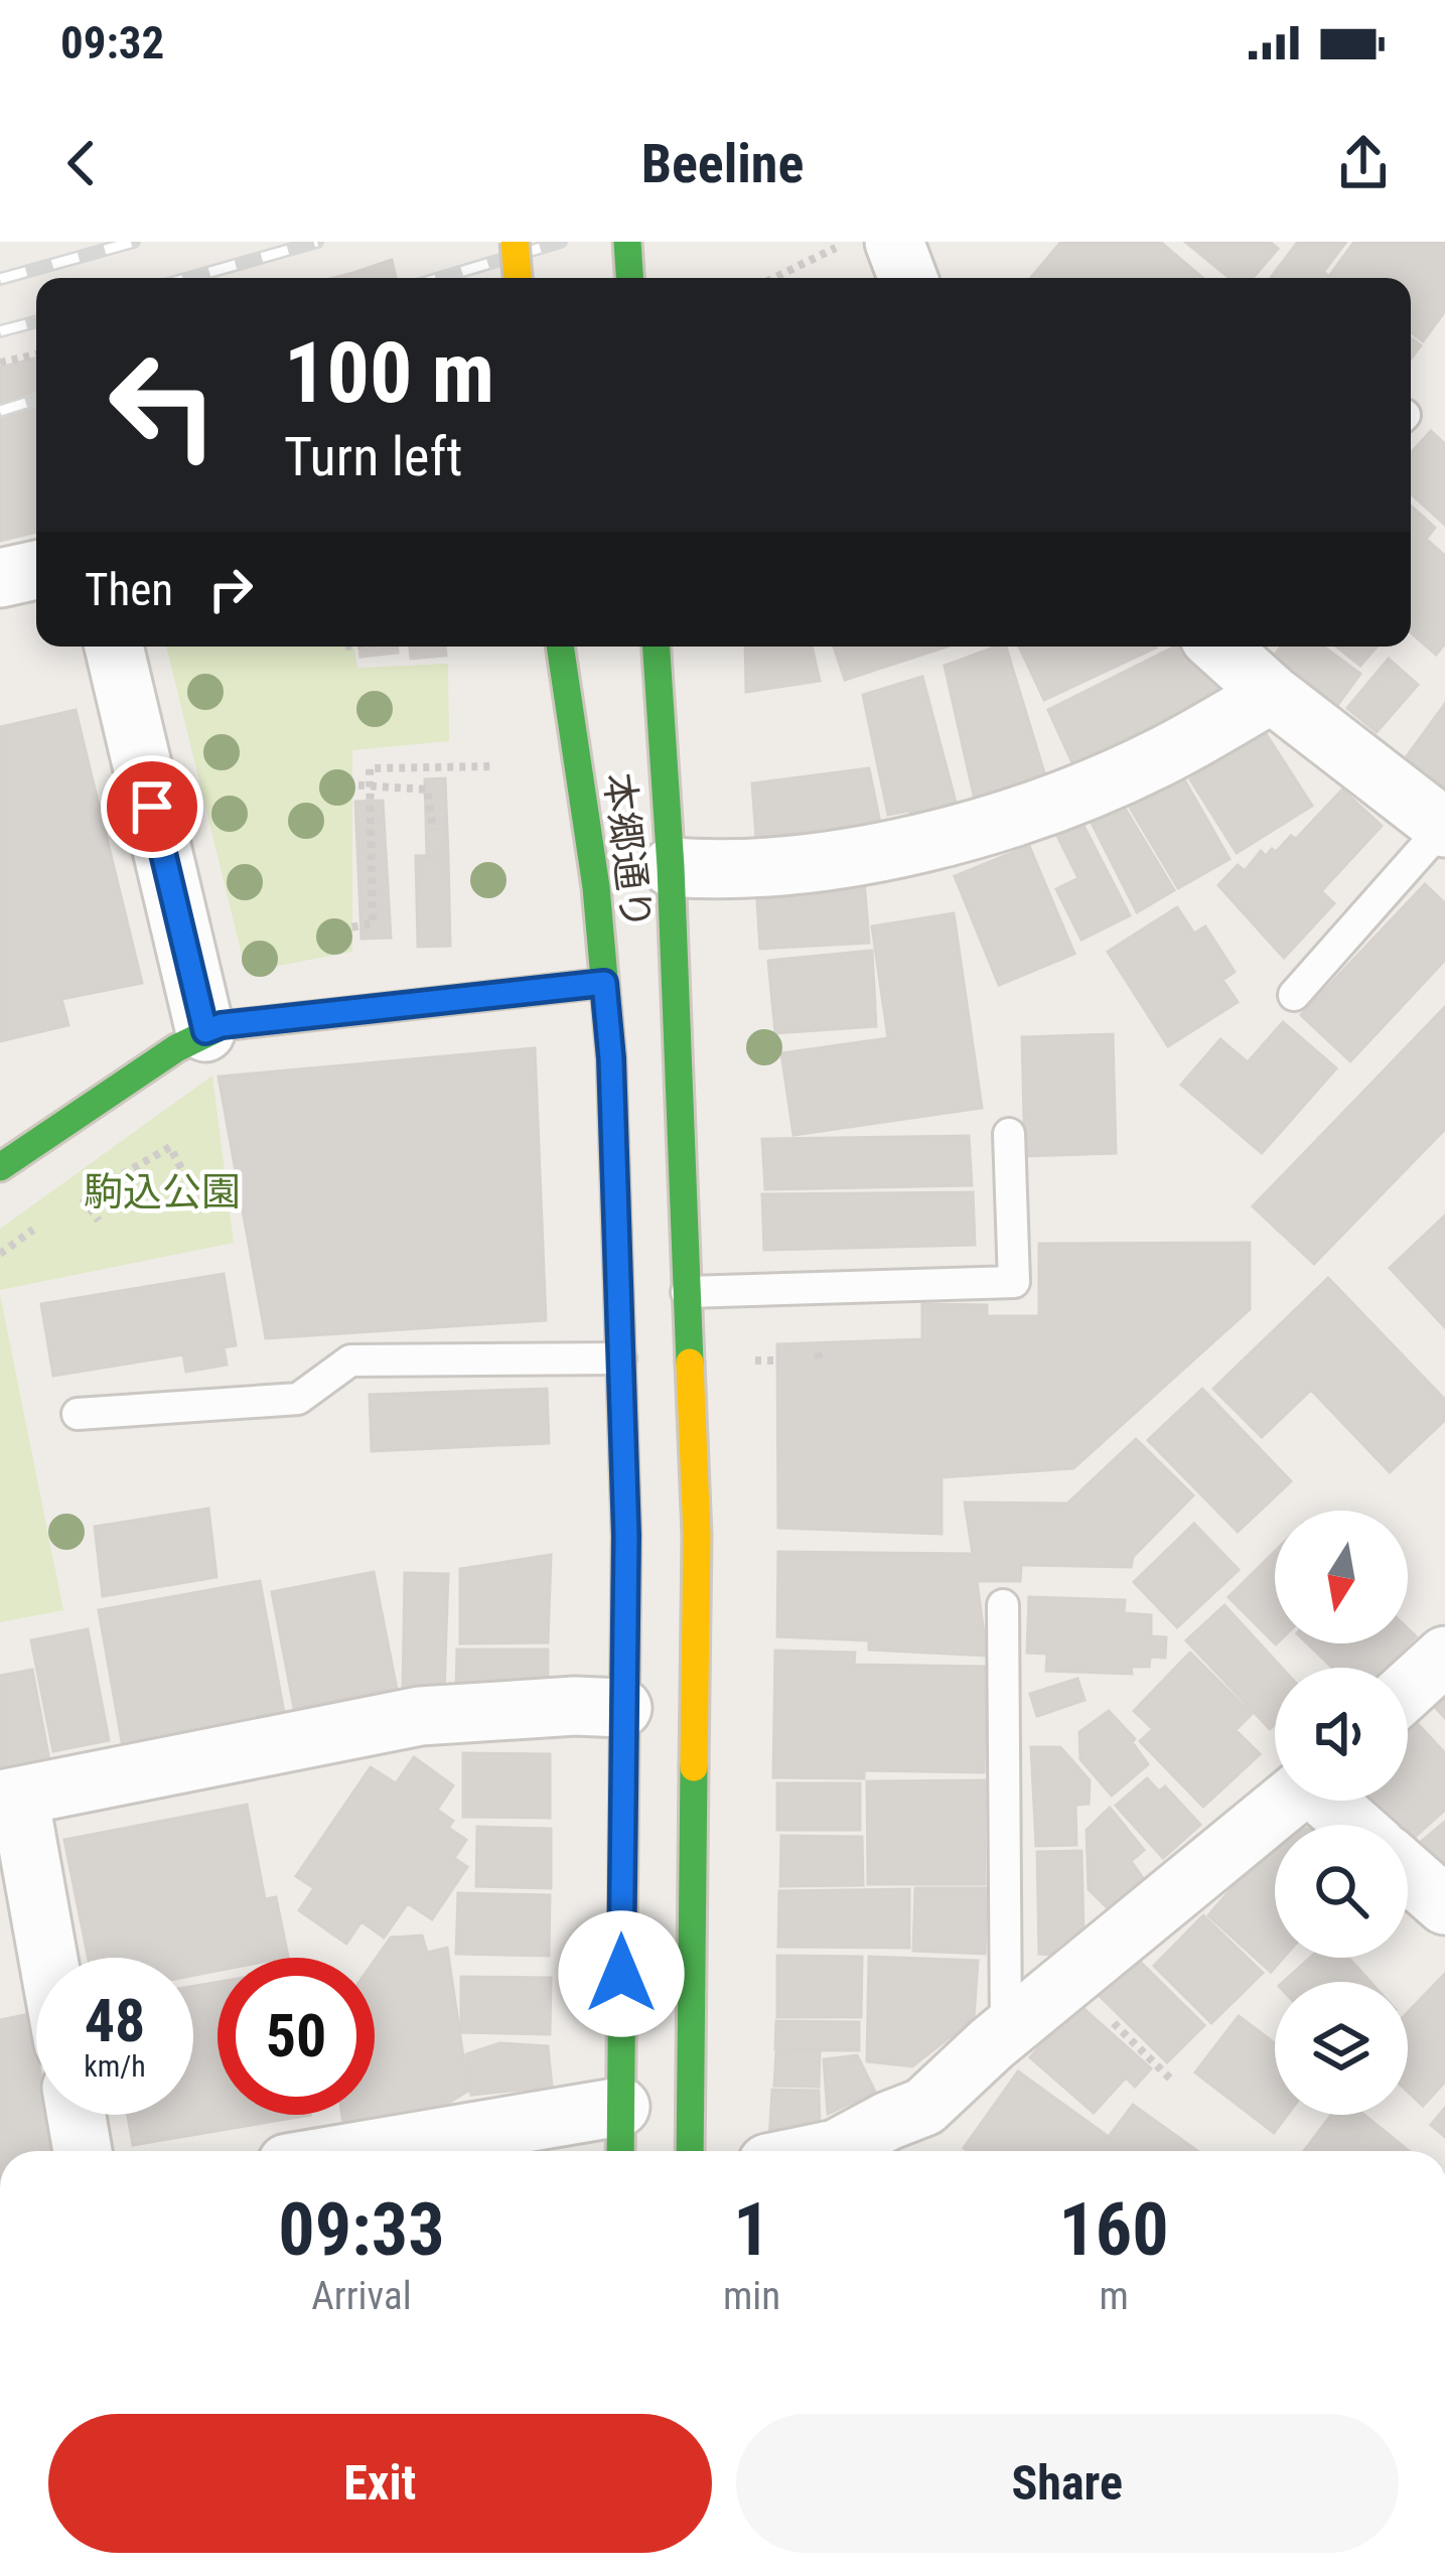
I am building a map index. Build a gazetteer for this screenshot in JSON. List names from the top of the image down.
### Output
{
  "streets": {
    "main road": ["本郷通り"]
  },
  "parks": ["駒込公園"],
  "north": "bottom",
  "page": {
    "status": "09:32",
    "header": "Beeline",
    "turn": ["100 m", "Turn left"],
    "then": "Then",
    "speed": "48 km/h",
    "limit": "50",
    "eta": [
      "09:33",
      "Arrival",
      "1",
      "min",
      "160",
      "m"
    ],
    "buttons": ["Exit", "Share"]
  }
}
